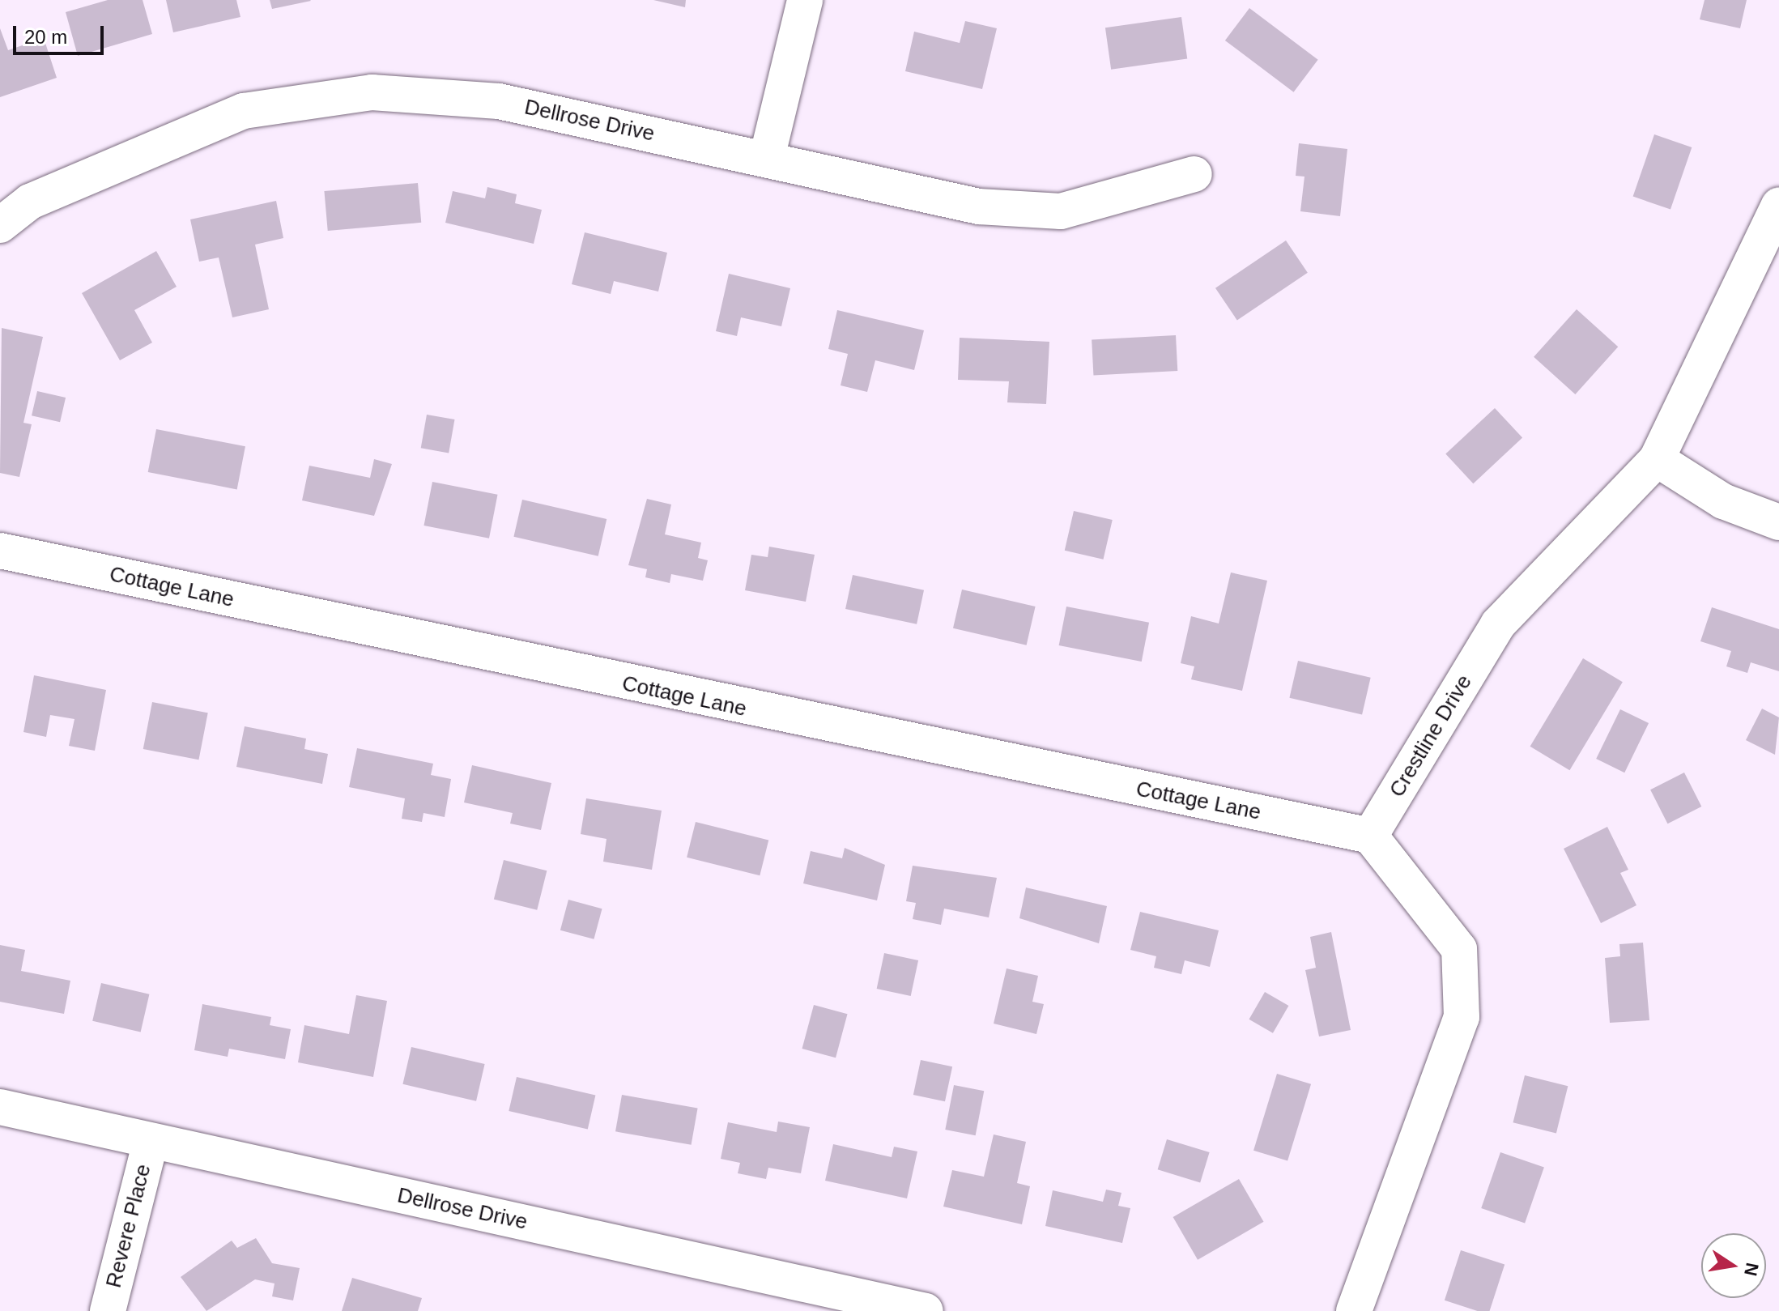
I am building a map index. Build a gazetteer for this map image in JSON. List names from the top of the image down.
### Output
{
  "streets": {
    "street": [
      "Dellrose Drive",
      "Cottage Lane",
      "Crestline Drive",
      "Revere Place"
    ]
  },
  "crossings": [
    ["Dellrose Drive", "Revere Place"],
    ["Cottage Lane", "Crestline Drive"]
  ],
  "scale_bar": "20 m",
  "north": "right"
}
